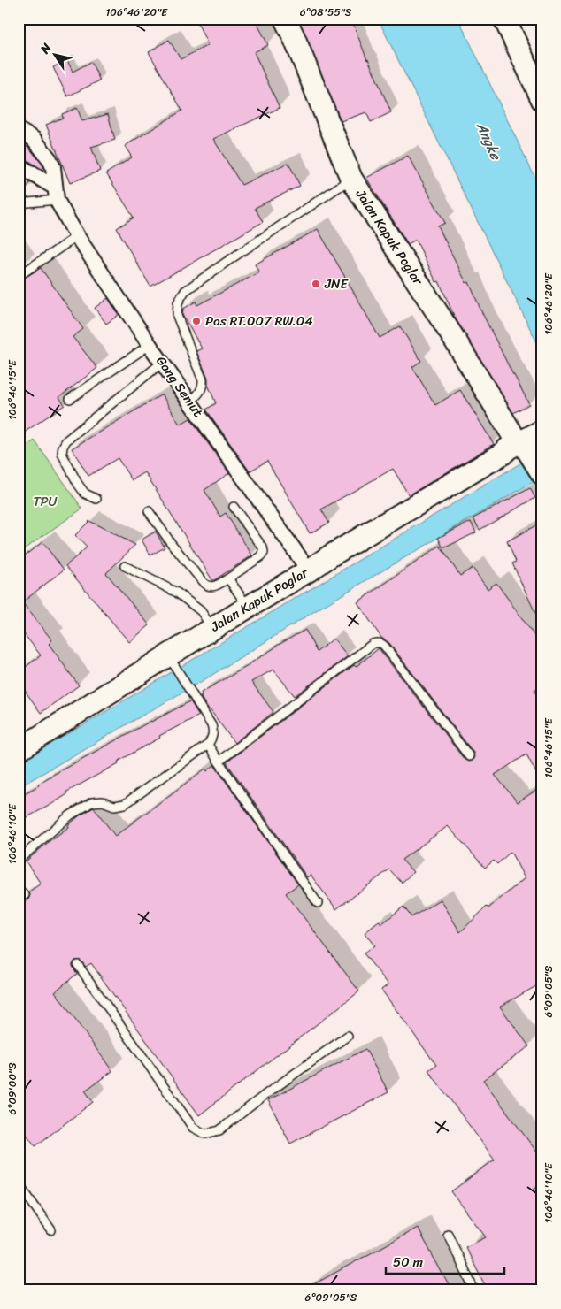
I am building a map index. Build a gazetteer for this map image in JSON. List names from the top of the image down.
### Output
{
  "streets": {
    "street": ["Jalan Kapuk Poglar", "Gang Semut"]
  },
  "crossings": [
    ["Jalan Kapuk Poglar", "Gang Semut"]
  ],
  "water": ["Angke"],
  "parks": ["TPU"],
  "places": ["JNE", "Pos RT.007 RW.04"],
  "scale_bar": "50 m",
  "north": "top left",
  "coordinates": [
    "106°46'20\"E",
    "6°08'55\"S",
    "106°46'15\"E",
    "106°46'10\"E",
    "6°09'05\"S",
    "6°09'00\"S"
  ]
}
